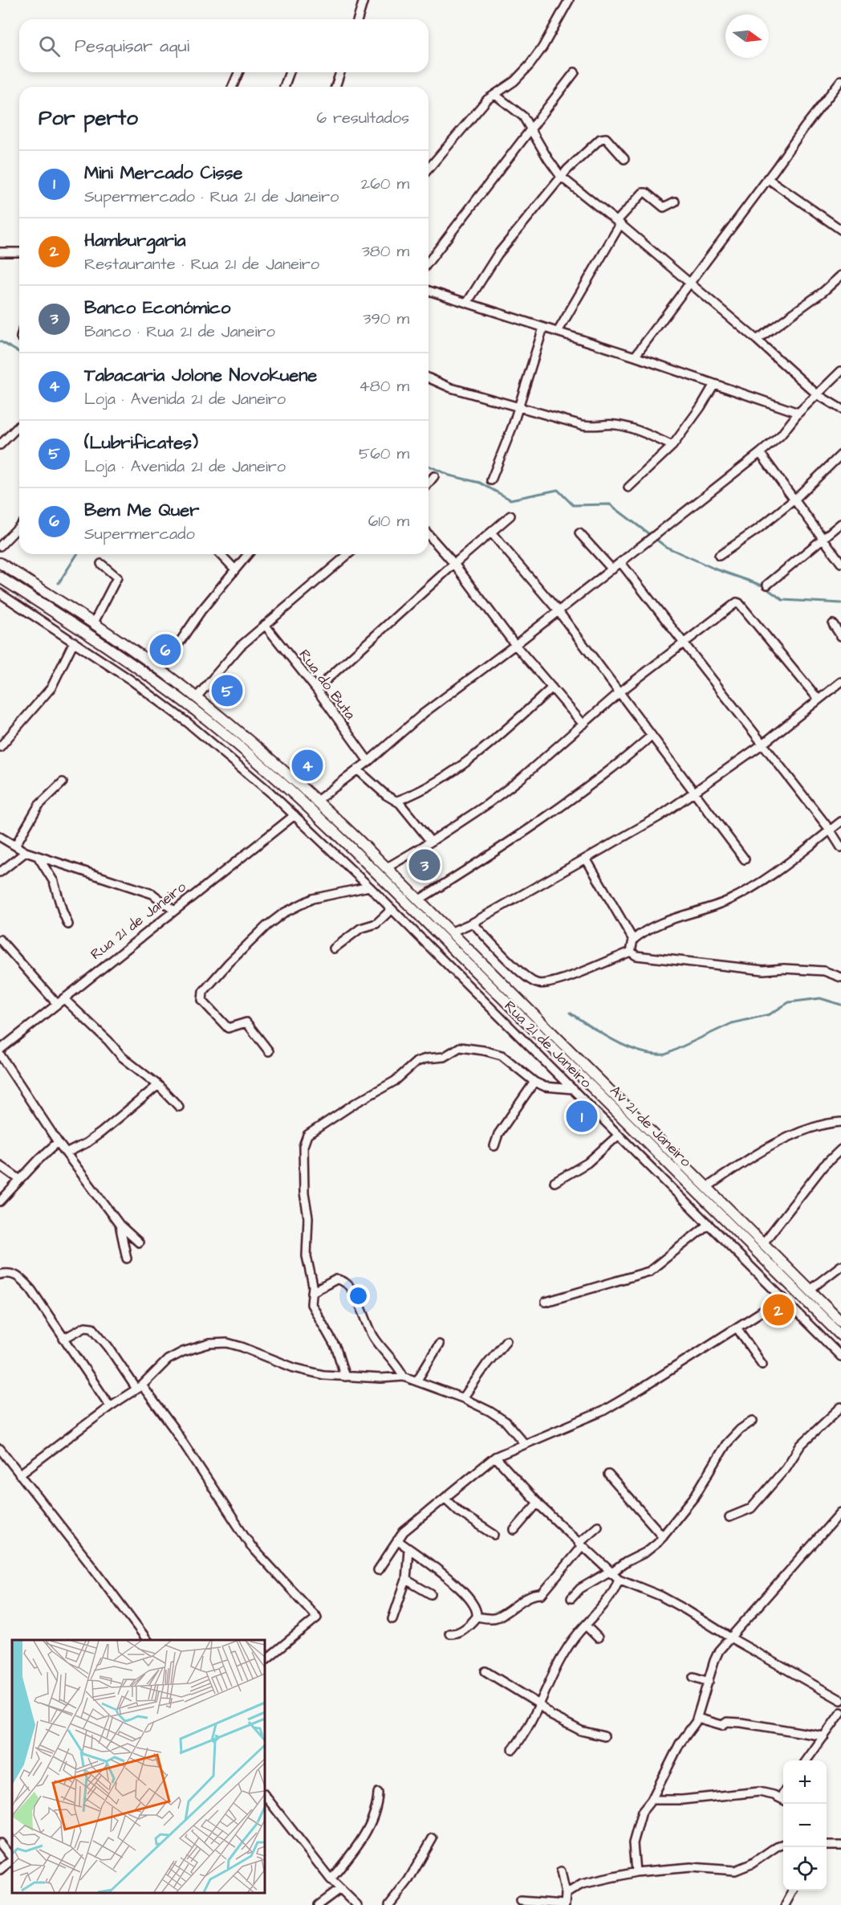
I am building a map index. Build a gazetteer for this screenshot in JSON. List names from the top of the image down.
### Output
{
  "streets": {
    "main road": ["Rua 21 de Janeiro", "Av 21 de Janeiro"],
    "street": ["Rua do Buta"]
  },
  "north": "right",
  "page": {
    "search": "Pesquisar aqui",
    "heading": ["Por perto", "6 resultados"],
    "list": [
      {
        "mark": "1",
        "name": "Mini Mercado Cisse",
        "note": "Supermercado · Rua 21 de Janeiro",
        "value": "260 m"
      },
      {
        "mark": "2",
        "name": "Hamburgaria",
        "note": "Restaurante · Rua 21 de Janeiro",
        "value": "380 m"
      },
      {
        "mark": "3",
        "name": "Banco Económico",
        "note": "Banco · Rua 21 de Janeiro",
        "value": "390 m"
      },
      {
        "mark": "4",
        "name": "Tabacaria Jolone Novokuene",
        "note": "Loja · Avenida 21 de Janeiro",
        "value": "480 m"
      },
      {
        "mark": "5",
        "name": "(Lubrificates)",
        "note": "Loja · Avenida 21 de Janeiro",
        "value": "560 m"
      },
      {
        "mark": "6",
        "name": "Bem Me Quer",
        "note": "Supermercado",
        "value": "610 m"
      }
    ],
    "pins": [
      "6",
      "5",
      "4",
      "3",
      "1",
      "2"
    ],
    "map_buttons": ["+", "−"]
  }
}
